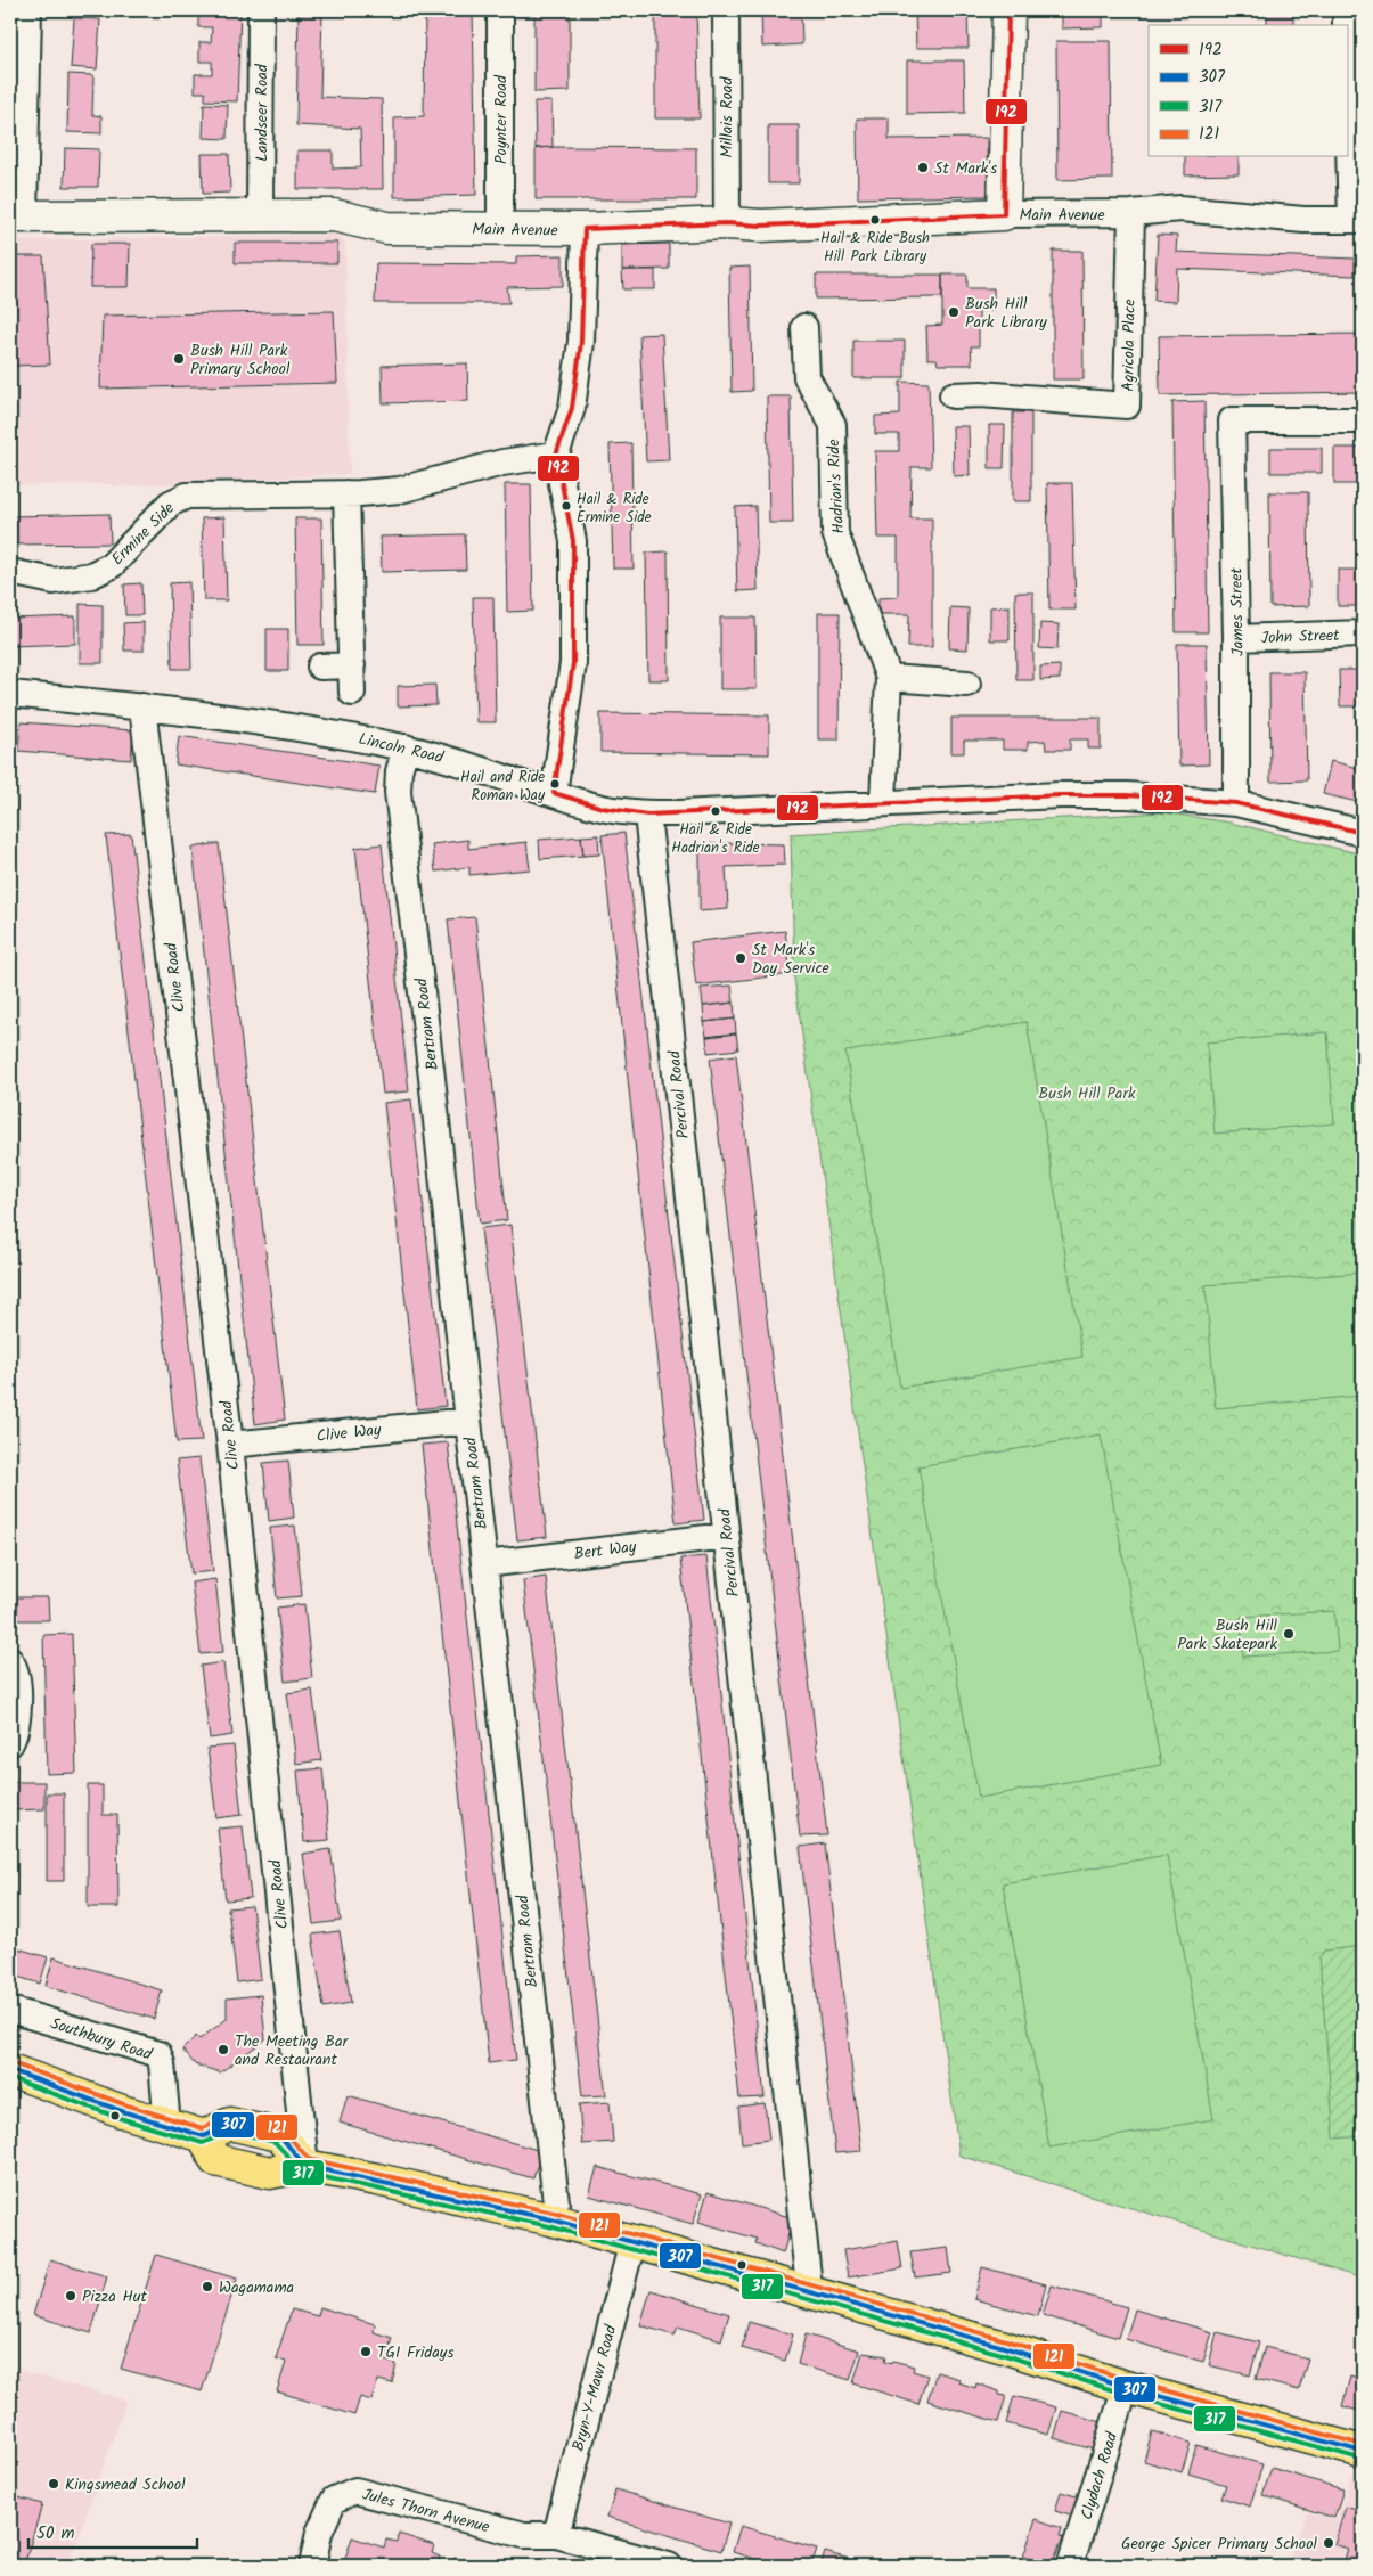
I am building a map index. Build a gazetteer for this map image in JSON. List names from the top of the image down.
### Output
{
  "streets": {
    "street": [
      "Landseer Road",
      "Millais Road",
      "Poynter Road",
      "Main Avenue",
      "Agricola Place",
      "Hadrian's Ride",
      "Ermine Side",
      "James Street",
      "John Street",
      "Lincoln Road",
      "Clive Road",
      "Bertram Road",
      "Percival Road",
      "Clive Way",
      "Bert Way",
      "Southbury Road",
      "Bryn-Y-Mawr Road",
      "Clydach Road",
      "Jules Thorn Avenue"
    ]
  },
  "crossings": [
    ["Landseer Road", "Main Avenue"],
    ["Millais Road", "Main Avenue"],
    ["Poynter Road", "Main Avenue"],
    ["Main Avenue", "Agricola Place"],
    ["Hadrian's Ride", "Lincoln Road"],
    ["James Street", "John Street"],
    ["James Street", "Lincoln Road"],
    ["Lincoln Road", "Clive Road"],
    ["Lincoln Road", "Bertram Road"],
    ["Lincoln Road", "Percival Road"],
    ["Clive Road", "Clive Way"],
    ["Bertram Road", "Clive Way"],
    ["Bertram Road", "Bert Way"],
    ["Percival Road", "Bert Way"],
    ["Bryn-Y-Mawr Road", "Jules Thorn Avenue"]
  ],
  "parks": ["Bush Hill Park"],
  "places": [
    "St Mark's",
    "Hail & Ride Bush Hill Park Library",
    "Bush Hill Park Library",
    "Bush Hill Park Primary School",
    "Hail & Ride Ermine Side",
    "Hail and Ride Roman Way",
    "Hail & Ride Hadrian's Ride",
    "St Mark's Day Service",
    "Bush Hill Park Skatepark",
    "The Meeting Bar and Restaurant",
    "Wagamama",
    "Pizza Hut",
    "TGI Fridays",
    "Kingsmead School",
    "George Spicer Primary School"
  ],
  "lines": [
    "transit line 192",
    "transit line 121",
    "transit line 307",
    "transit line 317"
  ],
  "legend": [
    "192",
    "307",
    "317",
    "121"
  ],
  "scale_bar": "50 m"
}
